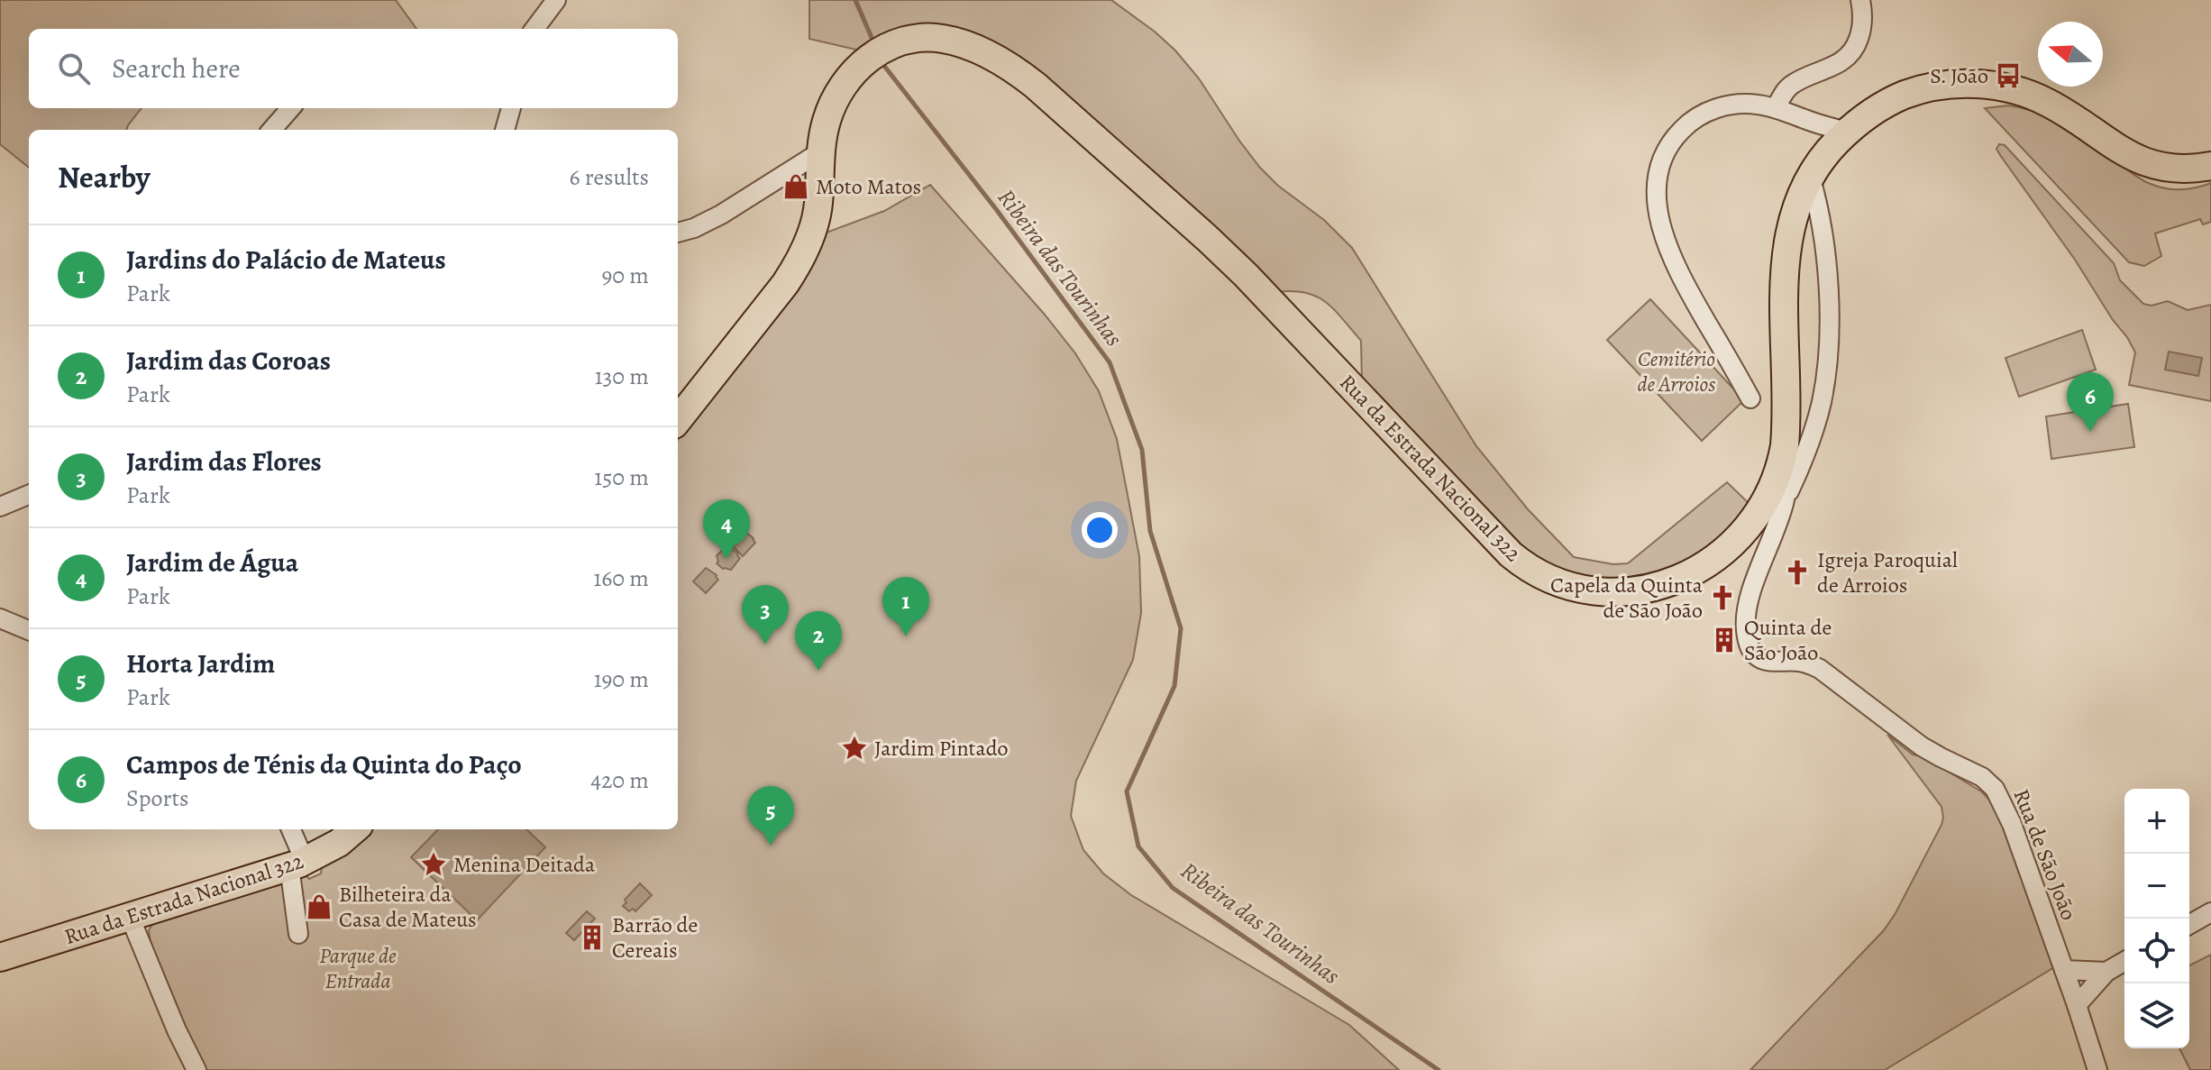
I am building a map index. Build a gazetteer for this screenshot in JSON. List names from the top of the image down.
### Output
{
  "streets": {
    "main road": ["Rua da Estrada Nacional 322"],
    "street": ["Rua de São João"]
  },
  "crossings": [
    ["Rua da Estrada Nacional 322", "Rua de São João"]
  ],
  "water": ["Ribeira das Tourinhas"],
  "parks": ["Cemitério de Arroios", "Parque de Entrada"],
  "places": {
    "bus stop": ["S. João"],
    "shop": ["Moto Matos", "Bilheteira da Casa de Mateus"],
    "church": ["Igreja Paroquial de Arroios", "Capela da Quinta de São João"],
    "building": ["Quinta de São João", "Barrão de Cereais"],
    "place": ["Jardim Pintado", "Menina Deitada"]
  },
  "north": "left",
  "page": {
    "search": "Search here",
    "heading": ["Nearby", "6 results"],
    "list": [
      {
        "mark": "1",
        "name": "Jardins do Palácio de Mateus",
        "note": "Park",
        "value": "90 m"
      },
      {
        "mark": "2",
        "name": "Jardim das Coroas",
        "note": "Park",
        "value": "130 m"
      },
      {
        "mark": "3",
        "name": "Jardim das Flores",
        "note": "Park",
        "value": "150 m"
      },
      {
        "mark": "4",
        "name": "Jardim de Água",
        "note": "Park",
        "value": "160 m"
      },
      {
        "mark": "5",
        "name": "Horta Jardim",
        "note": "Park",
        "value": "190 m"
      },
      {
        "mark": "6",
        "name": "Campos de Ténis da Quinta do Paço",
        "note": "Sports",
        "value": "420 m"
      }
    ],
    "pins": [
      "6",
      "4",
      "1",
      "3",
      "2",
      "5"
    ],
    "map_buttons": ["+", "−"]
  }
}
